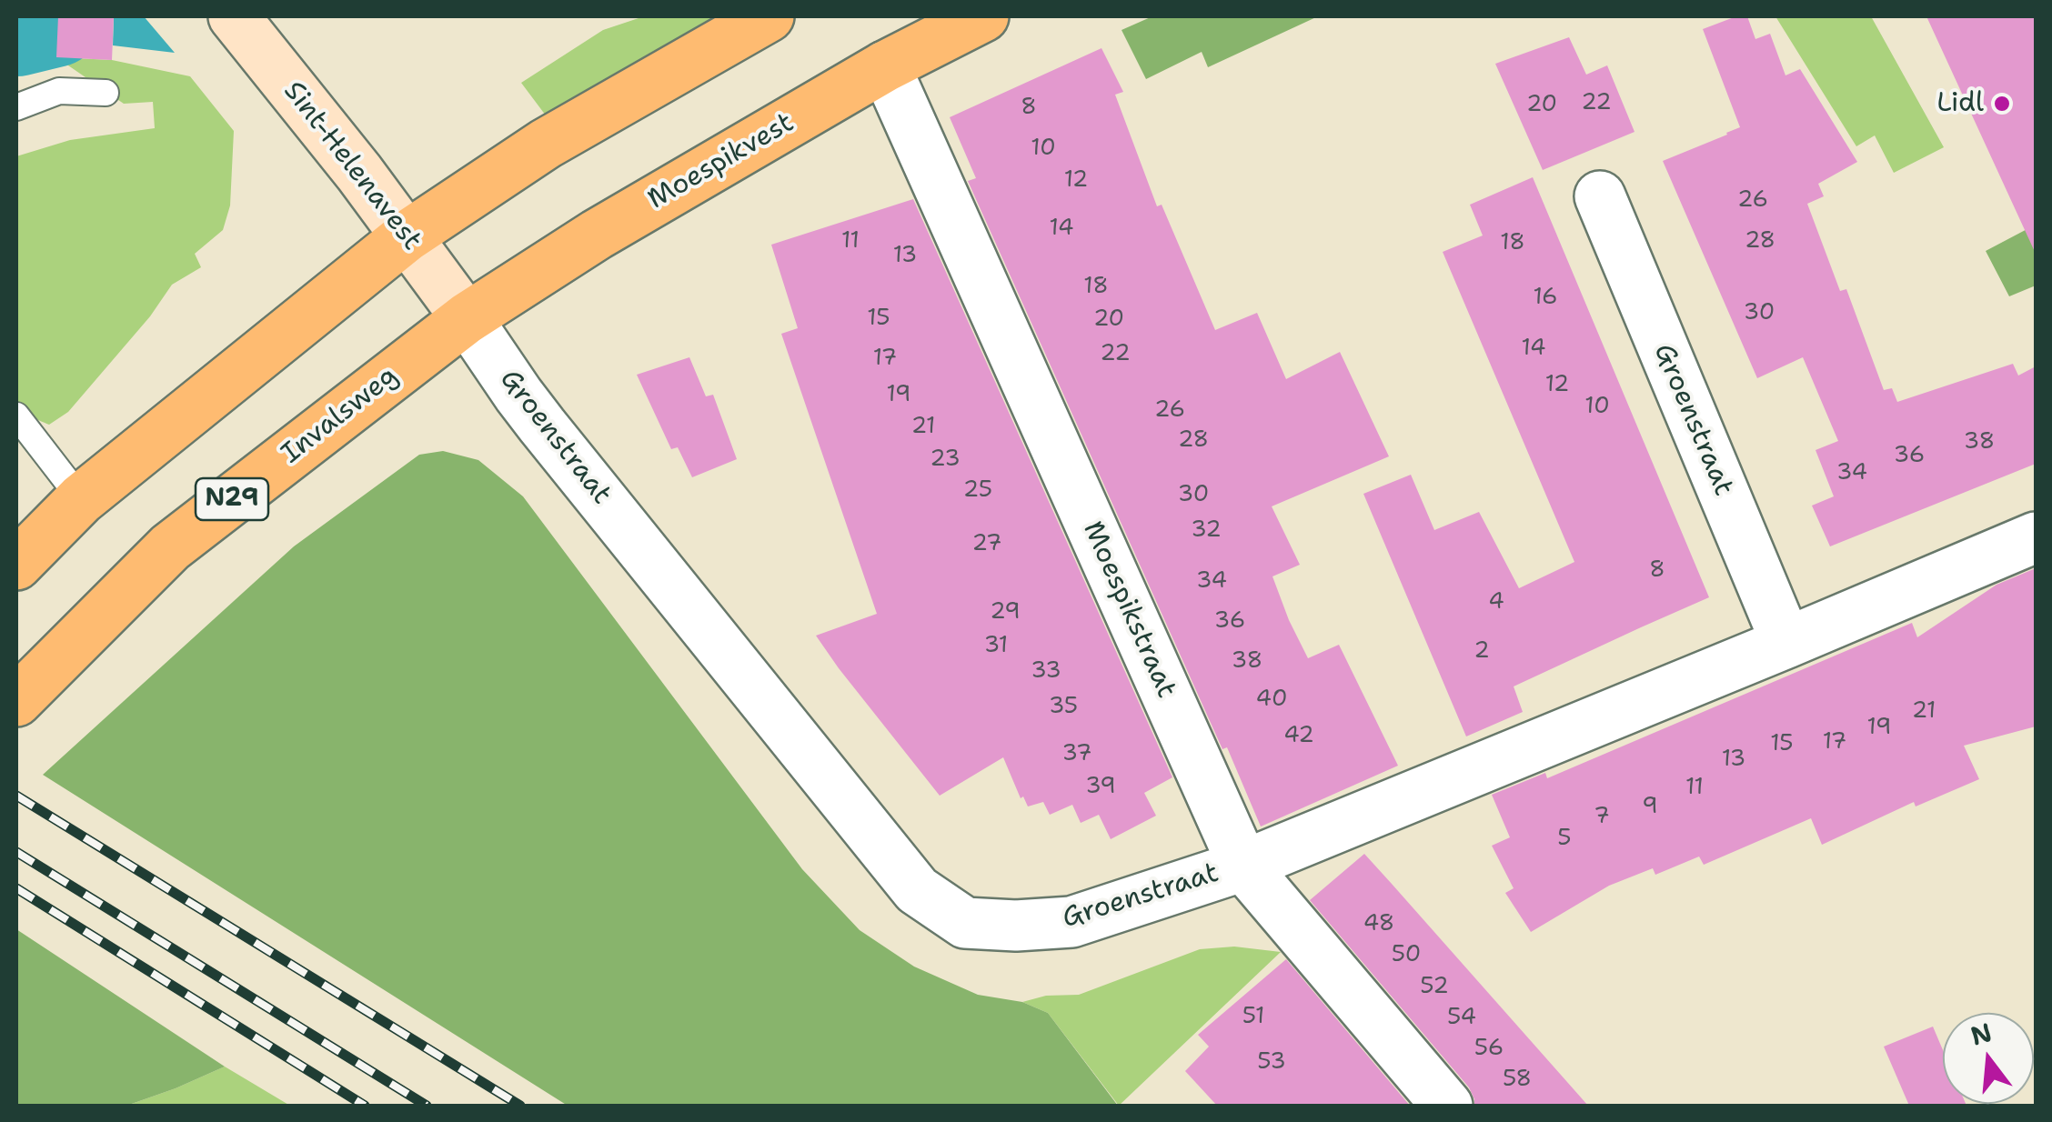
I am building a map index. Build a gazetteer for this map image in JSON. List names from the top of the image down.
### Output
{
  "streets": {
    "main road": ["Moespikvest", "Invalsweg", "N29"],
    "street": ["Sint-Helenavest", "Groenstraat", "Moespikstraat"]
  },
  "crossings": [
    ["Moespikvest", "Sint-Helenavest"],
    ["Moespikvest", "Invalsweg"],
    ["Moespikvest", "Groenstraat"],
    ["Moespikvest", "Moespikstraat"],
    ["Sint-Helenavest", "Invalsweg"],
    ["Sint-Helenavest", "Groenstraat"],
    ["Invalsweg", "Groenstraat"],
    ["Groenstraat", "Moespikstraat"]
  ],
  "places": ["Lidl"],
  "house_numbers": [
    "22",
    "20",
    "8",
    "10",
    "12",
    "26",
    "14",
    "11",
    "28",
    "18",
    "13",
    "18",
    "16",
    "30",
    "15",
    "20",
    "14",
    "22",
    "17",
    "12",
    "19",
    "10",
    "26",
    "21",
    "28",
    "38",
    "36",
    "23",
    "34",
    "25",
    "30",
    "32",
    "27",
    "8",
    "34",
    "4",
    "29",
    "36",
    "31",
    "2",
    "38",
    "33",
    "40",
    "35",
    "21",
    "19",
    "42",
    "17",
    "15",
    "37",
    "13",
    "39",
    "11",
    "9",
    "7",
    "5",
    "48",
    "50",
    "52",
    "51",
    "54",
    "56",
    "53",
    "58"
  ],
  "north": "top"
}
